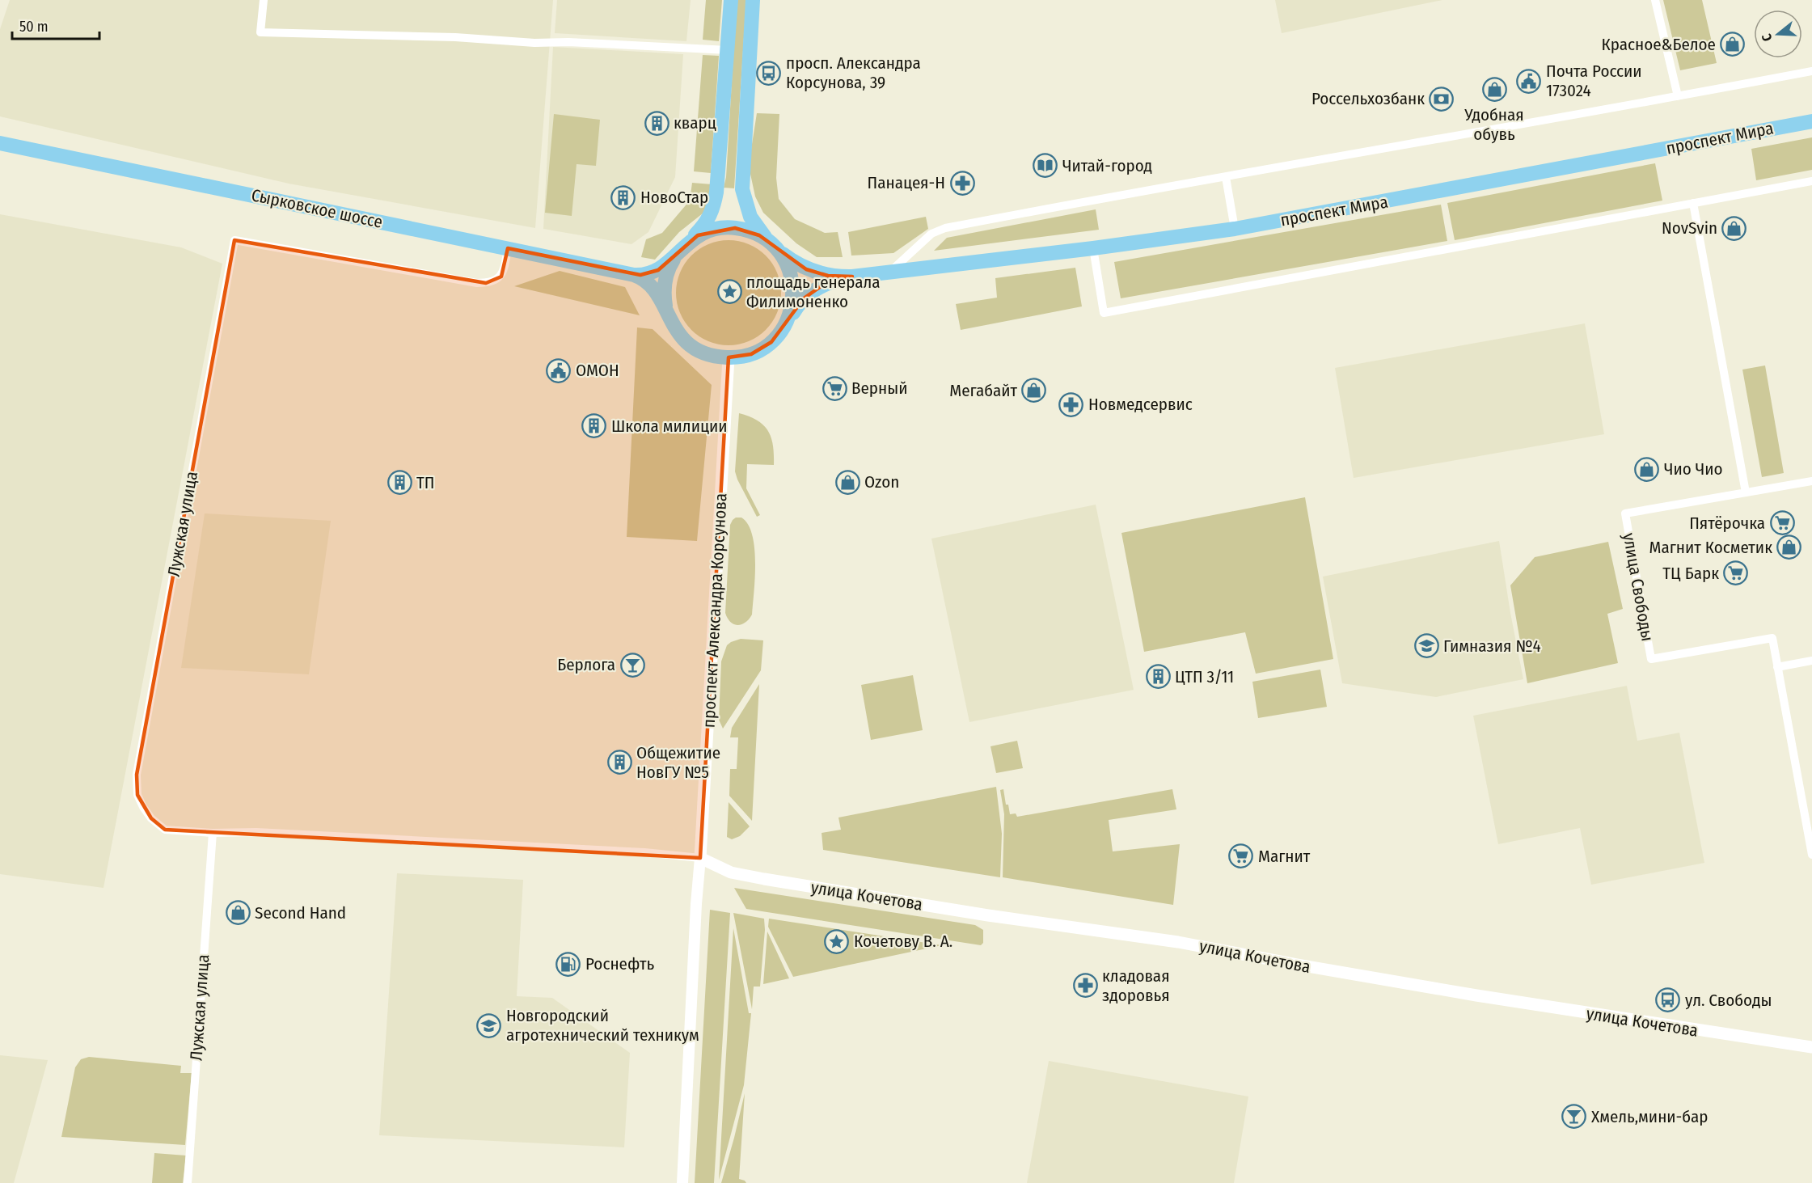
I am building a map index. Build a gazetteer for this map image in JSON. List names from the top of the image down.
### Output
{
  "streets": {
    "main road": [
      "проспект Мира",
      "Сырковское шоссе",
      "проспект Александра Корсунова",
      "улица Кочетова"
    ],
    "street": ["Лужская улица", "улица Свободы"]
  },
  "crossings": [
    ["проспект Мира", "проспект Александра Корсунова"],
    ["Сырковское шоссе", "Лужская улица"],
    ["проспект Александра Корсунова", "улица Кочетова"]
  ],
  "places": {
    "shop": [
      "Красное&Белое",
      "Удобная обувь",
      "NovSvin",
      "Мегабайт",
      "Чио Чио",
      "Ozon",
      "Магнит Косметик",
      "Second Hand"
    ],
    "bus stop": ["просп. Александра Корсунова, 39", "ул. Свободы"],
    "public building": ["Почта России 173024", "ОМОН"],
    "bank": ["Россельхозбанк"],
    "building": [
      "кварц",
      "НовоСтар",
      "Школа милиции",
      "ТП",
      "ЦТП 3/11",
      "Общежитие НовГУ №5"
    ],
    "library": ["Читай-город"],
    "pharmacy": ["Панацея-Н", "Новмедсервис", "кладовая здоровья"],
    "place": ["площадь генерала Филимоненко", "Кочетову В. А."],
    "supermarket": [
      "Верный",
      "Пятёрочка",
      "ТЦ Барк",
      "Магнит"
    ],
    "school or university": ["Гимназия №4", "Новгородский агротехнический техникум"],
    "bar": ["Берлога", "Хмель,мини-бар"],
    "fuel station": ["Роснефть"]
  },
  "scale_bar": "50 m",
  "north": "left"
}
